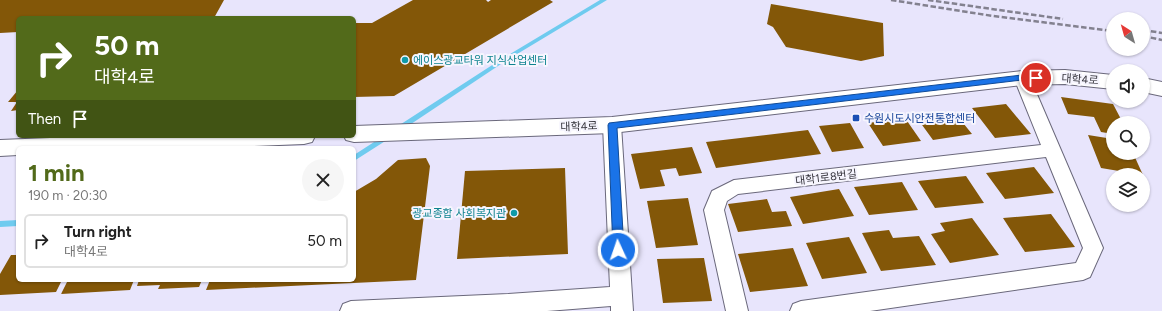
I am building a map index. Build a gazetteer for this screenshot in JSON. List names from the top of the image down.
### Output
{
  "streets": {
    "street": ["대학4로", "대학1로8번길"]
  },
  "places": {
    "other": ["에이스광교타워 지식산업센터", "광교종합 사회복지관"],
    "transit": ["수원시도시안전통합센터"]
  },
  "north": "top left",
  "page": {
    "turn": ["50 m", "대학4로"],
    "then": "Then",
    "heading": ["1 min", "190 m · 20:30"],
    "list": [
      {
        "name": "Turn right",
        "note": "대학4로",
        "value": "50 m"
      }
    ]
  }
}
